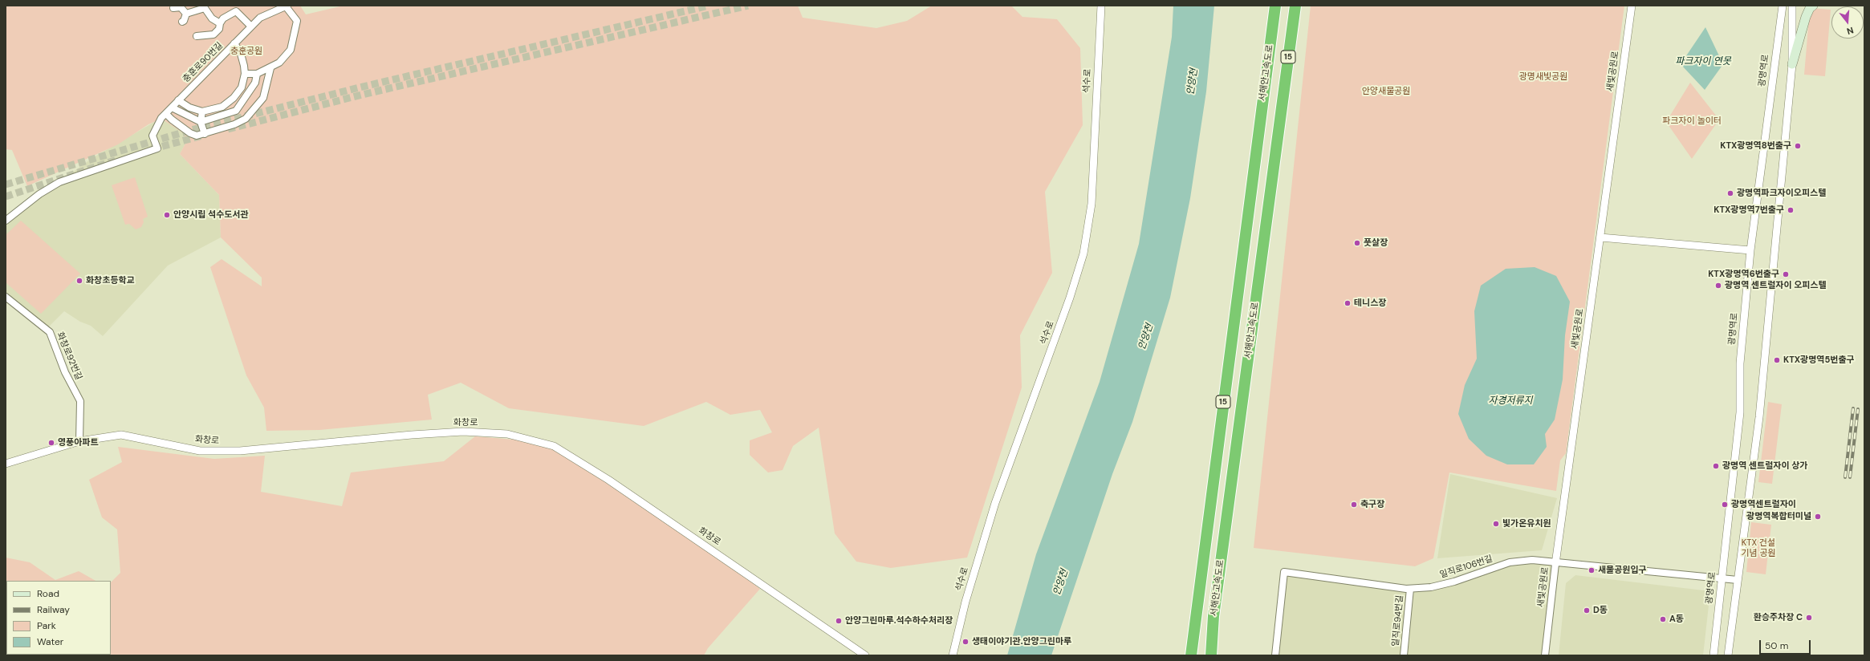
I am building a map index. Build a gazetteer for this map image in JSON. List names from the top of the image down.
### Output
{
  "streets": {
    "highway": ["15", "서해안고속도로"],
    "street": [
      "충훈로90번길",
      "광명역로",
      "새빛공원로",
      "석수로",
      "화창로92번길",
      "화창로",
      "일직로106번길",
      "일직로94번길"
    ]
  },
  "crossings": [
    ["광명역로", "일직로106번길"],
    ["새빛공원로", "일직로106번길"],
    ["화창로92번길", "화창로"],
    ["일직로106번길", "일직로94번길"]
  ],
  "water": ["파크자이 연못", "안양천", "자경저류지"],
  "parks": [
    "충훈공원",
    "광명새빛공원",
    "안양새물공원",
    "파크자이 놀이터",
    "KTX 건설 기념 공원"
  ],
  "places": [
    "KTX광명역8번출구",
    "광명역파크자이오피스텔",
    "KTX광명역7번출구",
    "안양시립 석수도서관",
    "풋살장",
    "KTX광명역6번출구",
    "화창초등학교",
    "광명역 센트럴자이 오피스텔",
    "테니스장",
    "KTX광명역5번출구",
    "영풍아파트",
    "광명역 센트럴자이 상가",
    "축구장",
    "광명역센트럴자이",
    "광명역복합터미널",
    "빛가온유치원",
    "새물공원입구",
    "D동",
    "환승주차장 C",
    "A동",
    "안양그린마루.석수하수처리장",
    "생태이야기관.안양그린마루"
  ],
  "legend": [
    "Road",
    "Railway",
    "Park",
    "Water"
  ],
  "scale_bar": "50 m",
  "north": "bottom"
}
